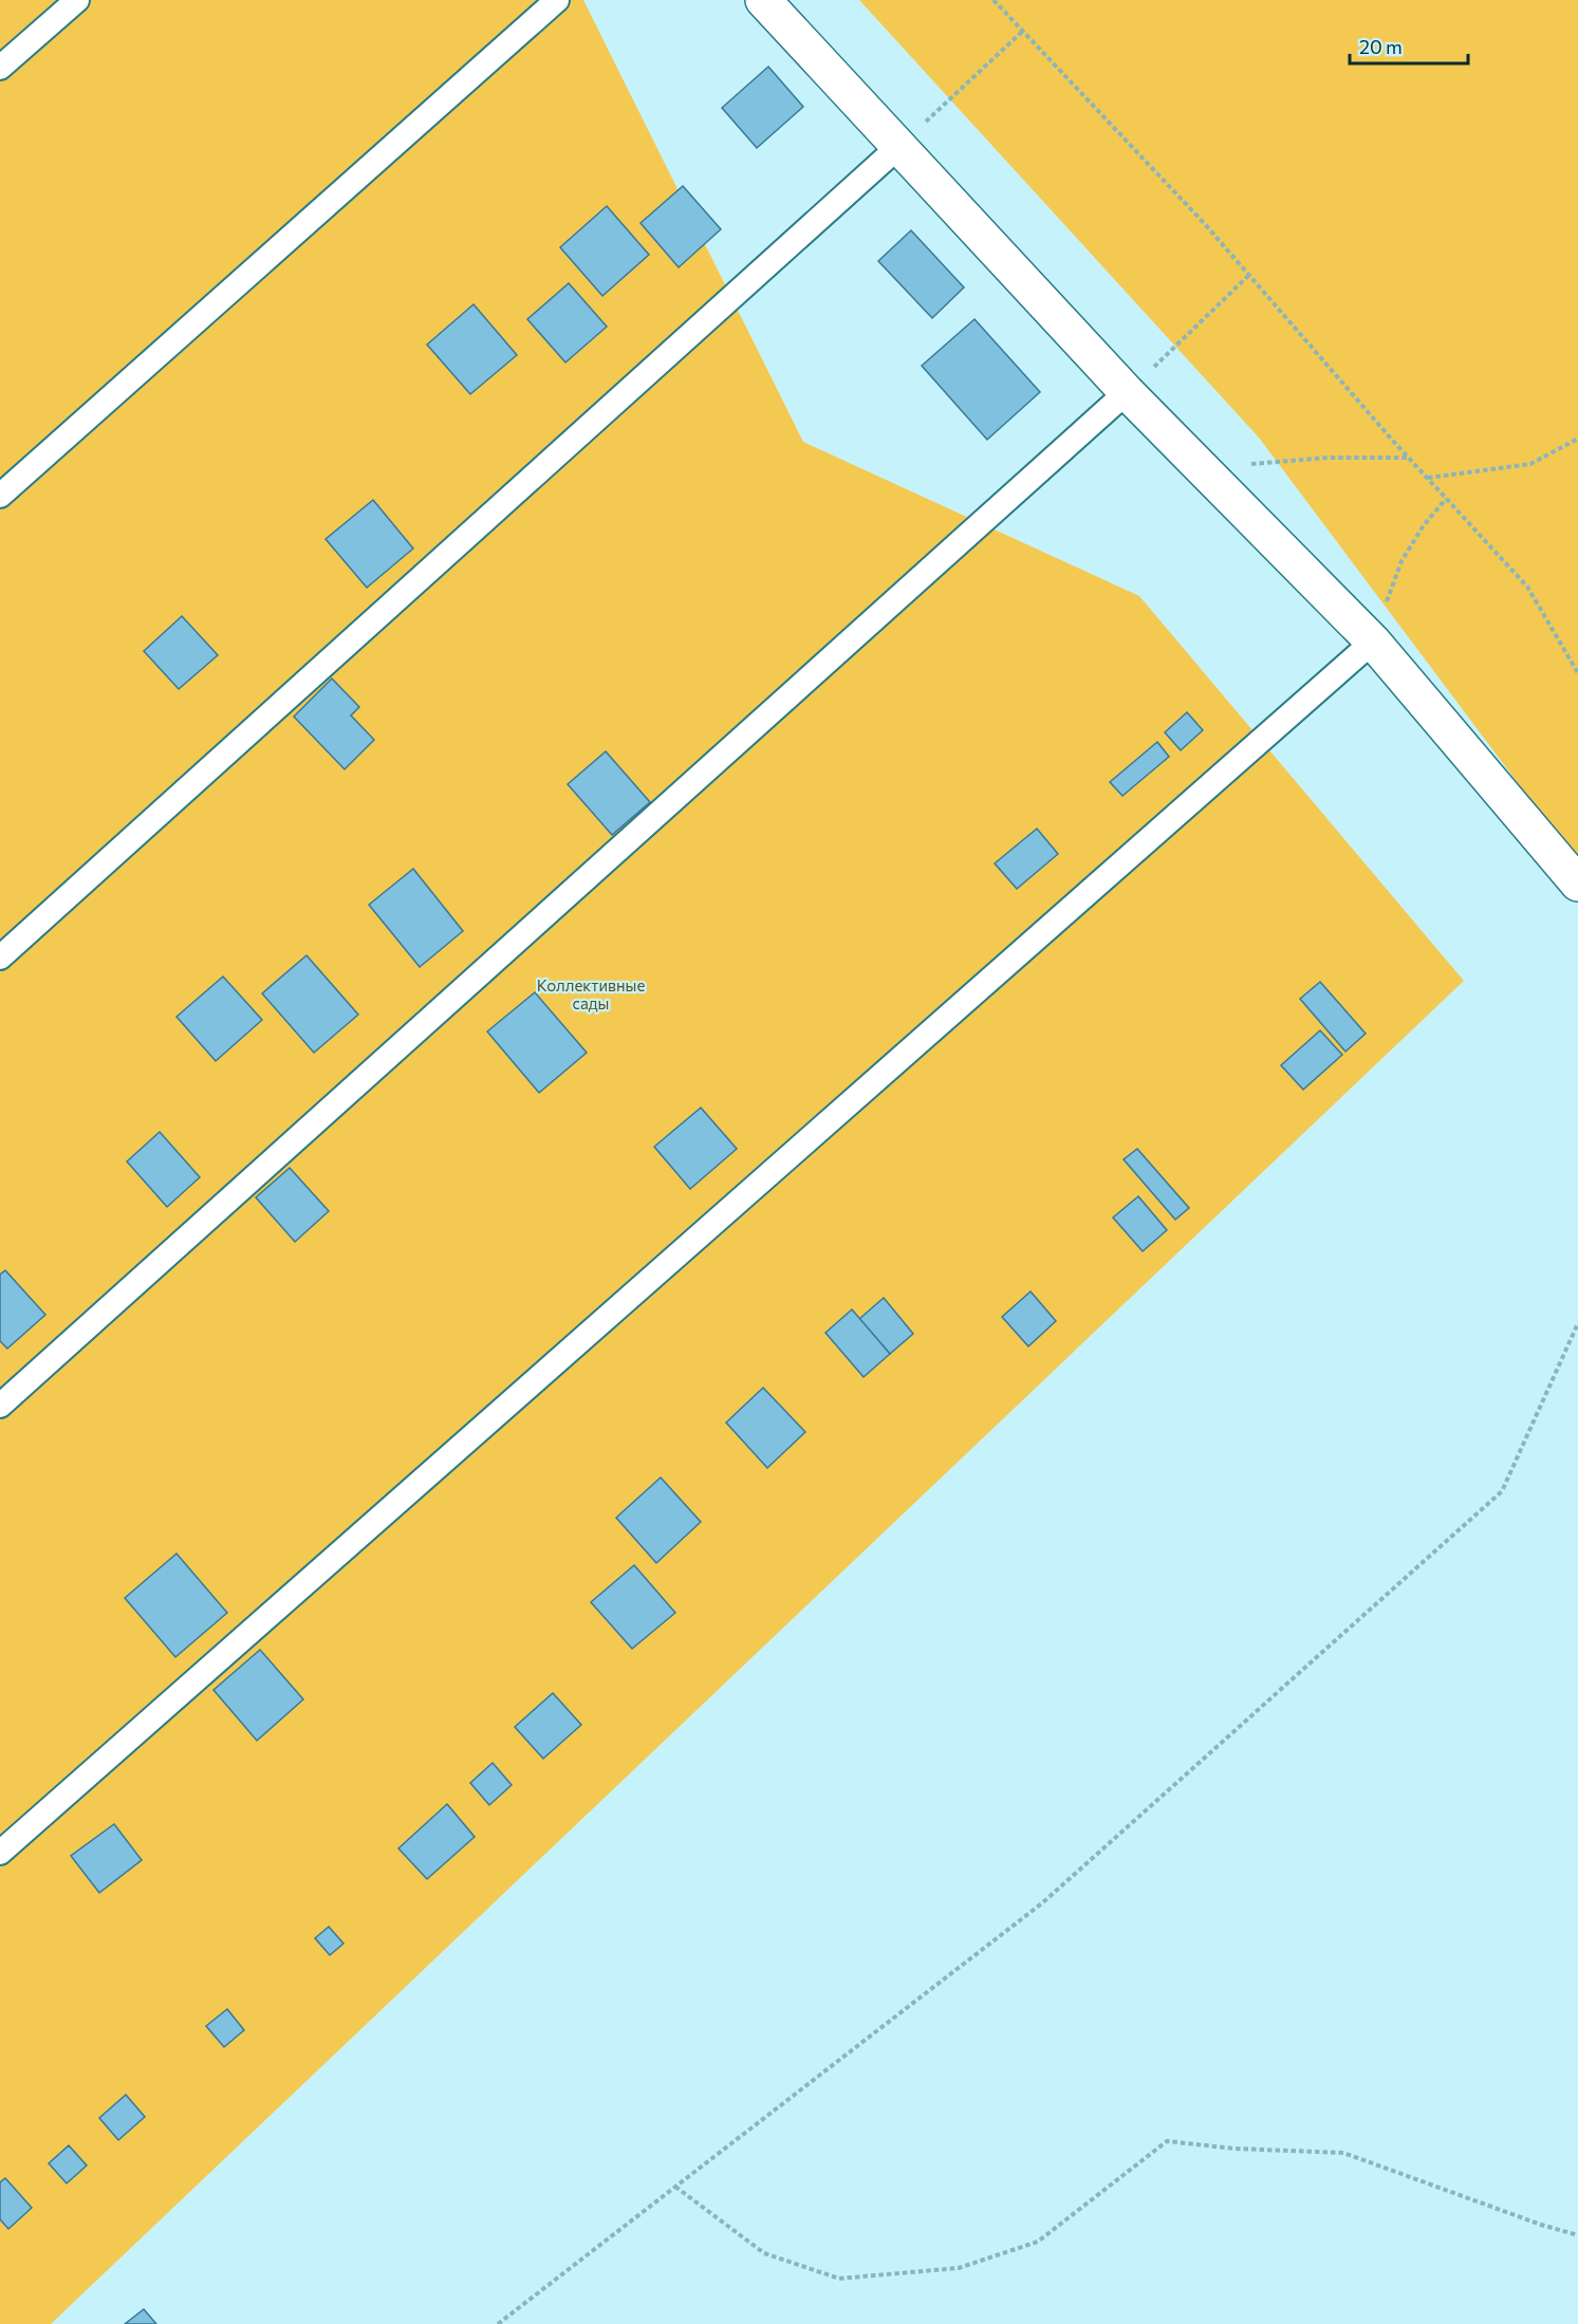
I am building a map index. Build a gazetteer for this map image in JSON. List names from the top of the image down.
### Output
{
  "parks": ["Коллективные сады"],
  "scale_bar": "20 m"
}
